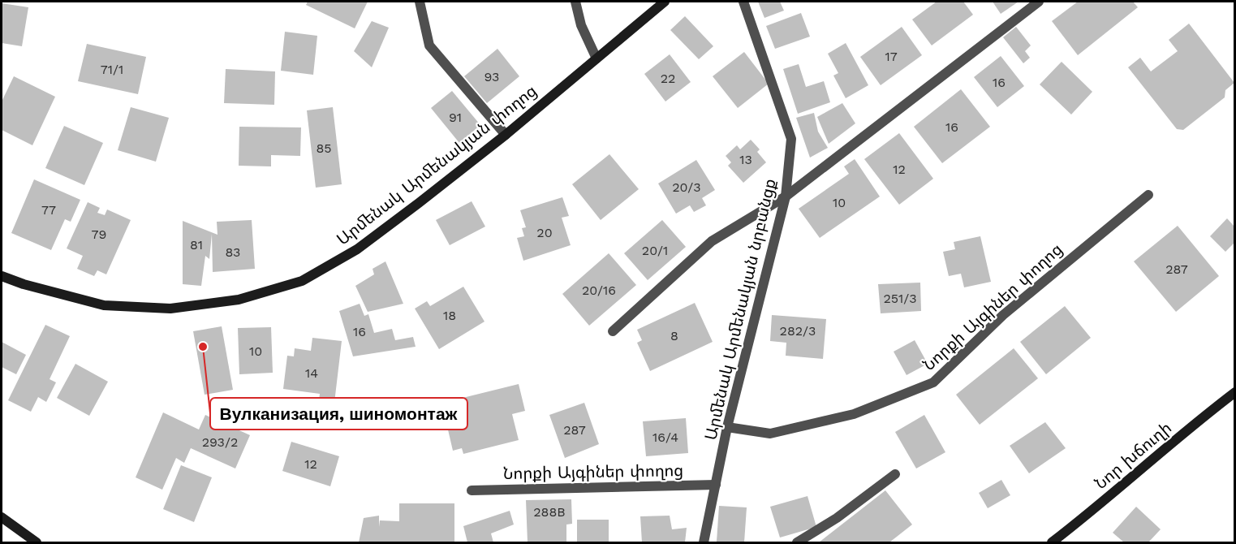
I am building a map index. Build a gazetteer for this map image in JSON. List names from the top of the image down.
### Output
{
  "streets": {
    "main road": ["Արմենակ Արմենակյան փողոց", "Նոր խճուղի"],
    "street": ["Նորքի Այգիներ փողոց", "Արմենակ Արմենակյան նրբանցք"]
  },
  "crossings": [
    ["Նորքի Այգիներ փողոց", "Արմենակ Արմենակյան նրբանցք"]
  ],
  "places": ["Вулканизация, шиномонтаж"],
  "house_numbers": [
    "17",
    "71/1",
    "93",
    "22",
    "16",
    "91",
    "16",
    "85",
    "13",
    "12",
    "20/3",
    "10",
    "77",
    "20",
    "79",
    "81",
    "20/1",
    "83",
    "287",
    "20/16",
    "251/3",
    "18",
    "282/3",
    "16",
    "8",
    "10",
    "14",
    "287",
    "16/4",
    "293/2",
    "12",
    "288B"
  ]
}
